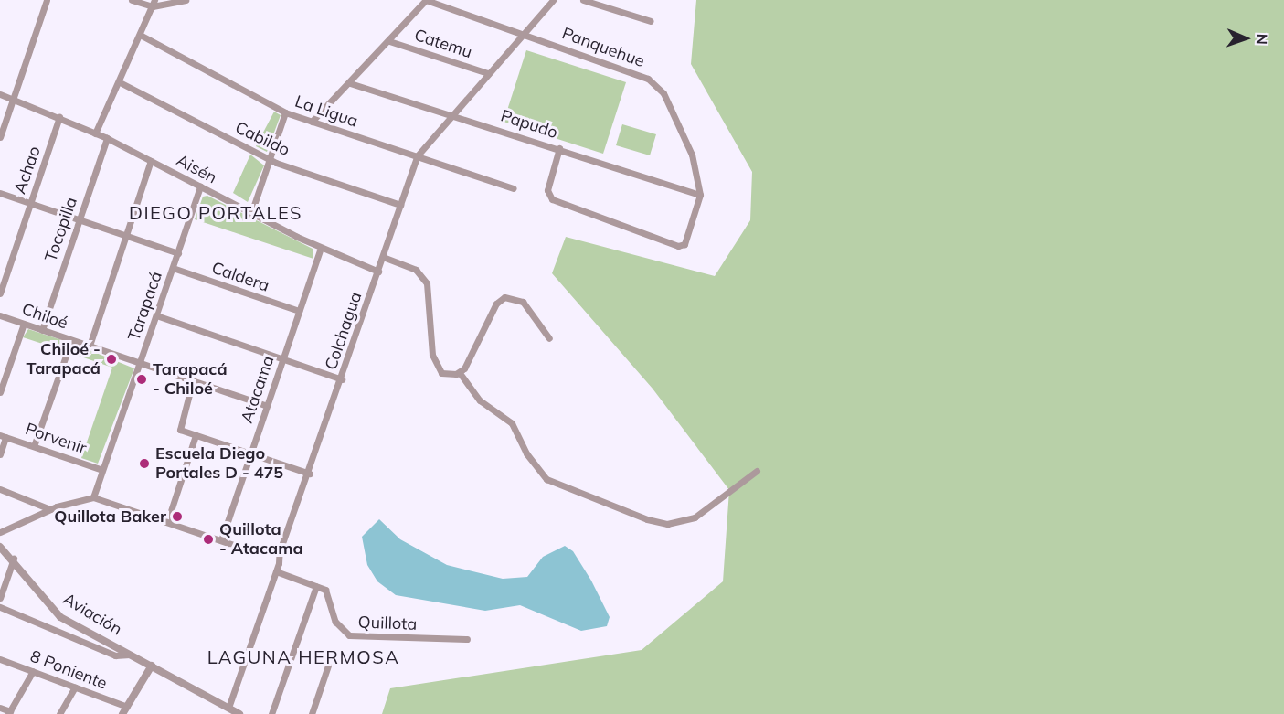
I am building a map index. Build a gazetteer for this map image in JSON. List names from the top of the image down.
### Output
{
  "streets": {
    "street": [
      "Catemu",
      "Panquehue",
      "La Ligua",
      "Papudo",
      "Cabildo",
      "Aisén",
      "Achao",
      "Tocopilla",
      "Caldera",
      "Tarapacá",
      "Chiloé",
      "Colchagua",
      "Atacama",
      "Porvenir",
      "Aviación",
      "Quillota",
      "8 Poniente"
    ]
  },
  "crossings": [
    ["Catemu", "Colchagua"],
    ["Panquehue", "Papudo"],
    ["Panquehue", "Colchagua"],
    ["La Ligua", "Colchagua"],
    ["Papudo", "Colchagua"],
    ["Cabildo", "Colchagua"],
    ["Aisén", "Achao"],
    ["Aisén", "Tocopilla"],
    ["Aisén", "Tarapacá"],
    ["Aisén", "Colchagua"],
    ["Aisén", "Atacama"],
    ["Tocopilla", "Chiloé"],
    ["Caldera", "Tarapacá"],
    ["Caldera", "Atacama"],
    ["Tarapacá", "Chiloé"],
    ["Tarapacá", "Porvenir"],
    ["Chiloé", "Atacama"],
    ["Colchagua", "Aviación"]
  ],
  "districts": ["DIEGO PORTALES", "LAGUNA HERMOSA"],
  "places": [
    "Chiloé - Tarapacá",
    "Tarapacá - Chiloé",
    "Escuela Diego Portales D - 475",
    "Quillota Baker",
    "Quillota - Atacama"
  ],
  "north": "right"
}
